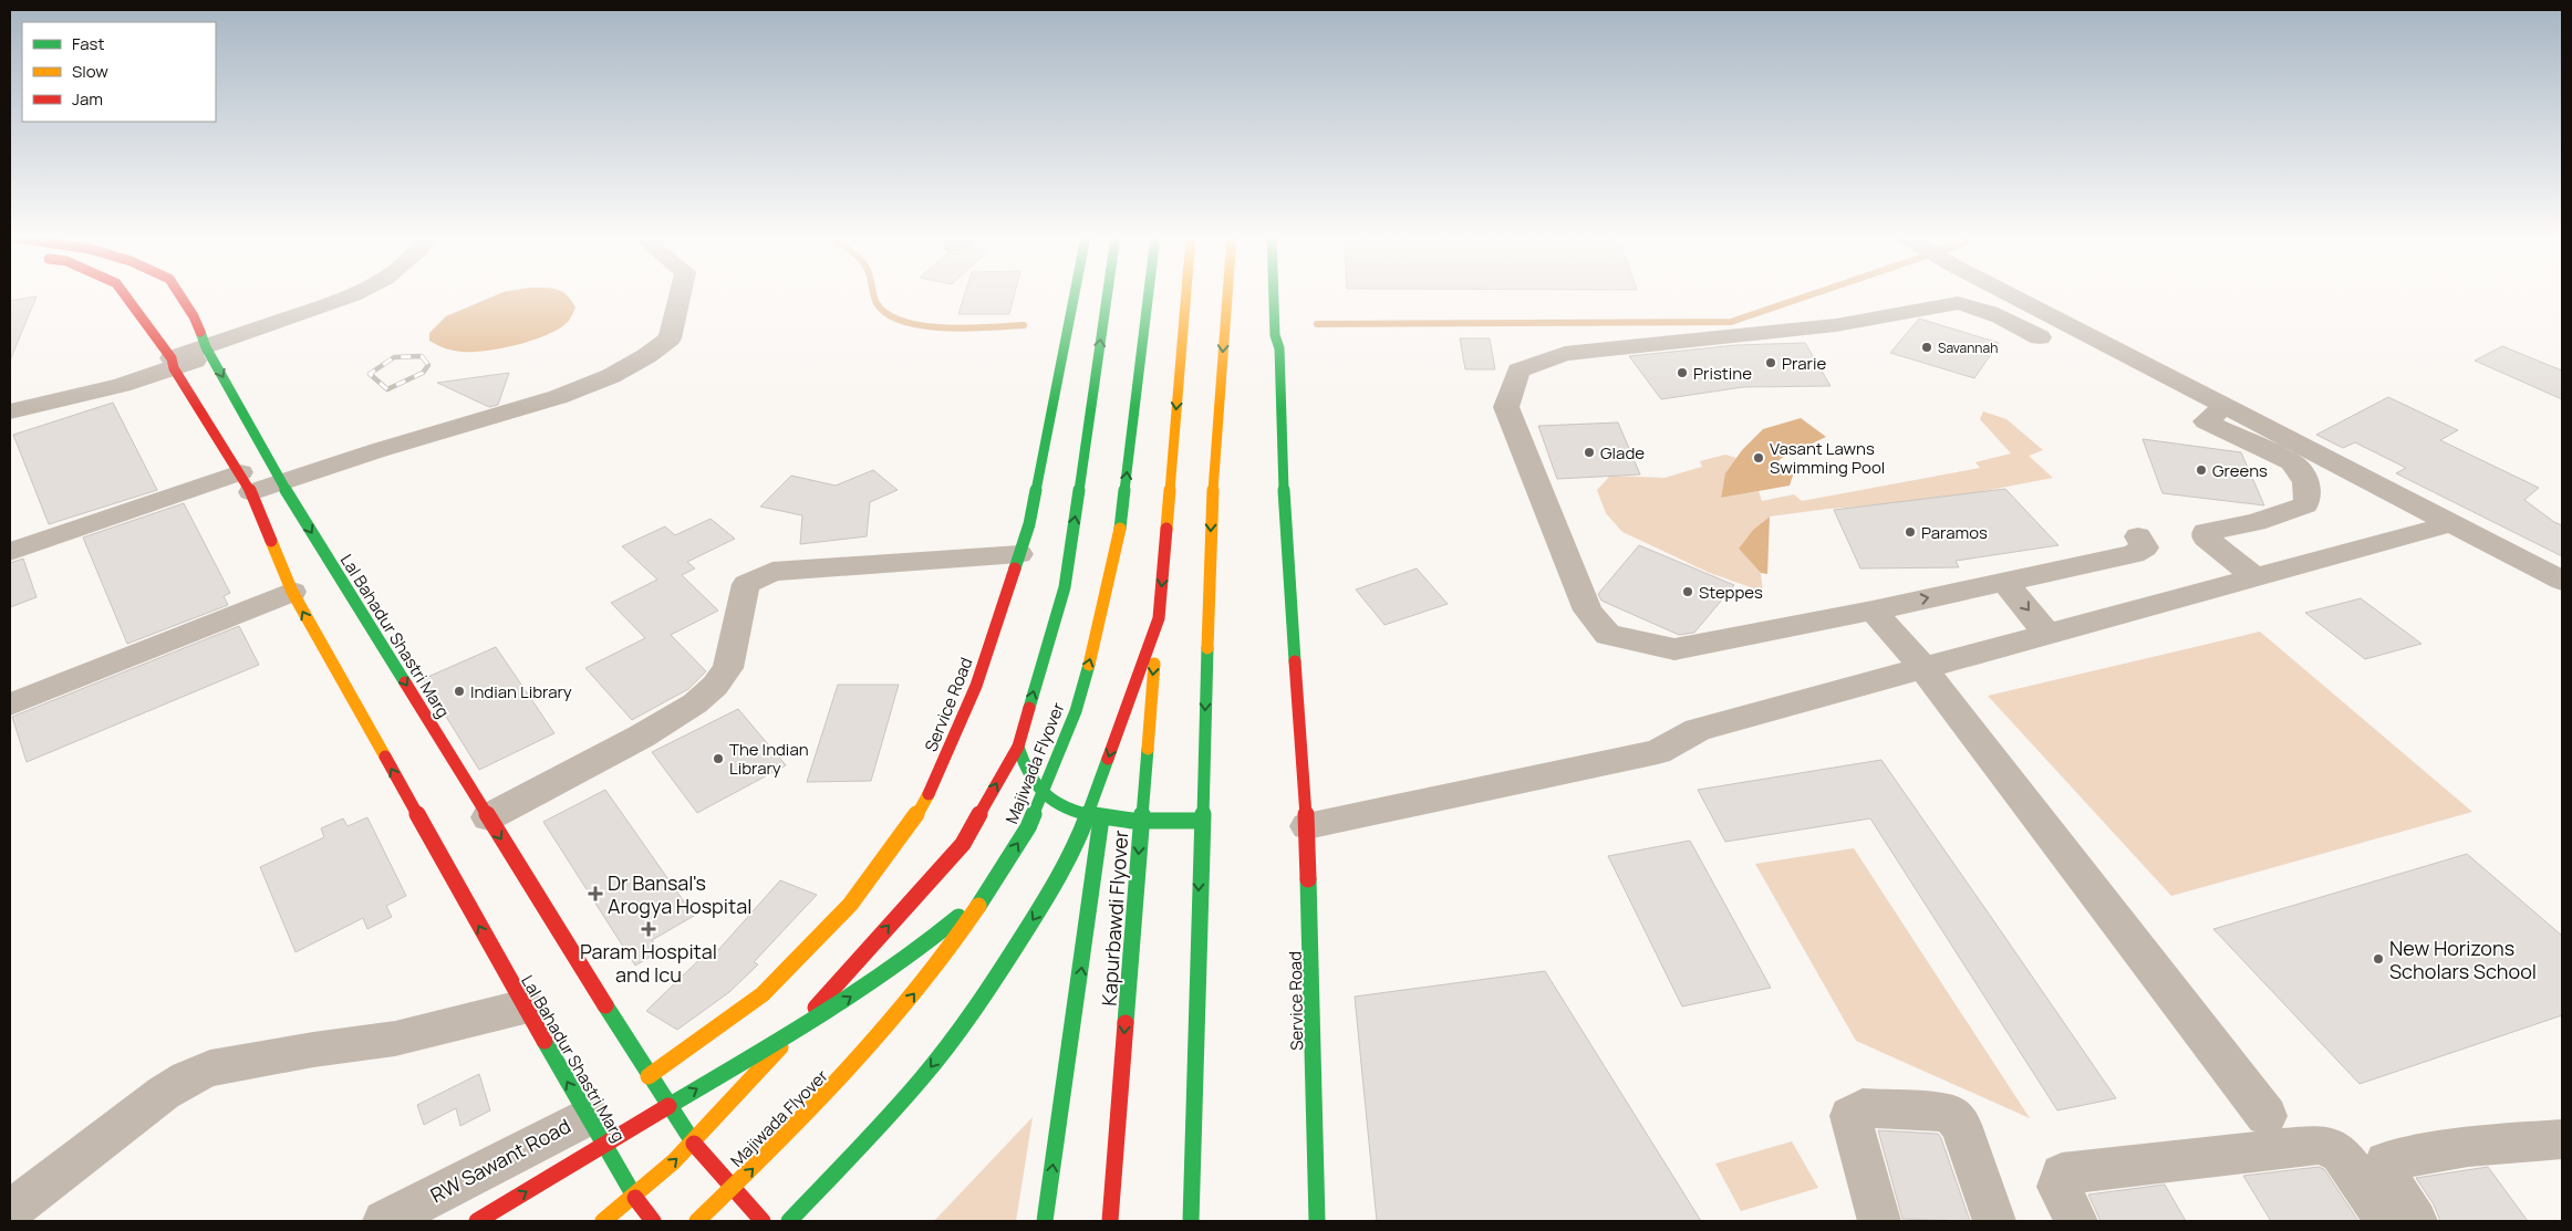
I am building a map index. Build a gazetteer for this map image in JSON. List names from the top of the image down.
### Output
{
  "streets": {
    "main road": [
      "Lal Bahadur Shastri Marg",
      "Service Road",
      "Majiwada Flyover",
      "Kapurbawdi Flyover"
    ],
    "street": ["RW Sawant Road"]
  },
  "crossings": [
    ["Lal Bahadur Shastri Marg", "Service Road"],
    ["Lal Bahadur Shastri Marg", "RW Sawant Road"]
  ],
  "places": {
    "other": [
      "Savannah",
      "Prarie",
      "Pristine",
      "Glade",
      "Vasant Lawns Swimming Pool",
      "Greens",
      "Paramos",
      "Steppes",
      "Indian Library",
      "The Indian Library",
      "New Horizons Scholars School"
    ],
    "health": ["Dr Bansal's Arogya Hospital", "Param Hospital and Icu"]
  },
  "legend": ["Fast", "Slow", "Jam"]
}
